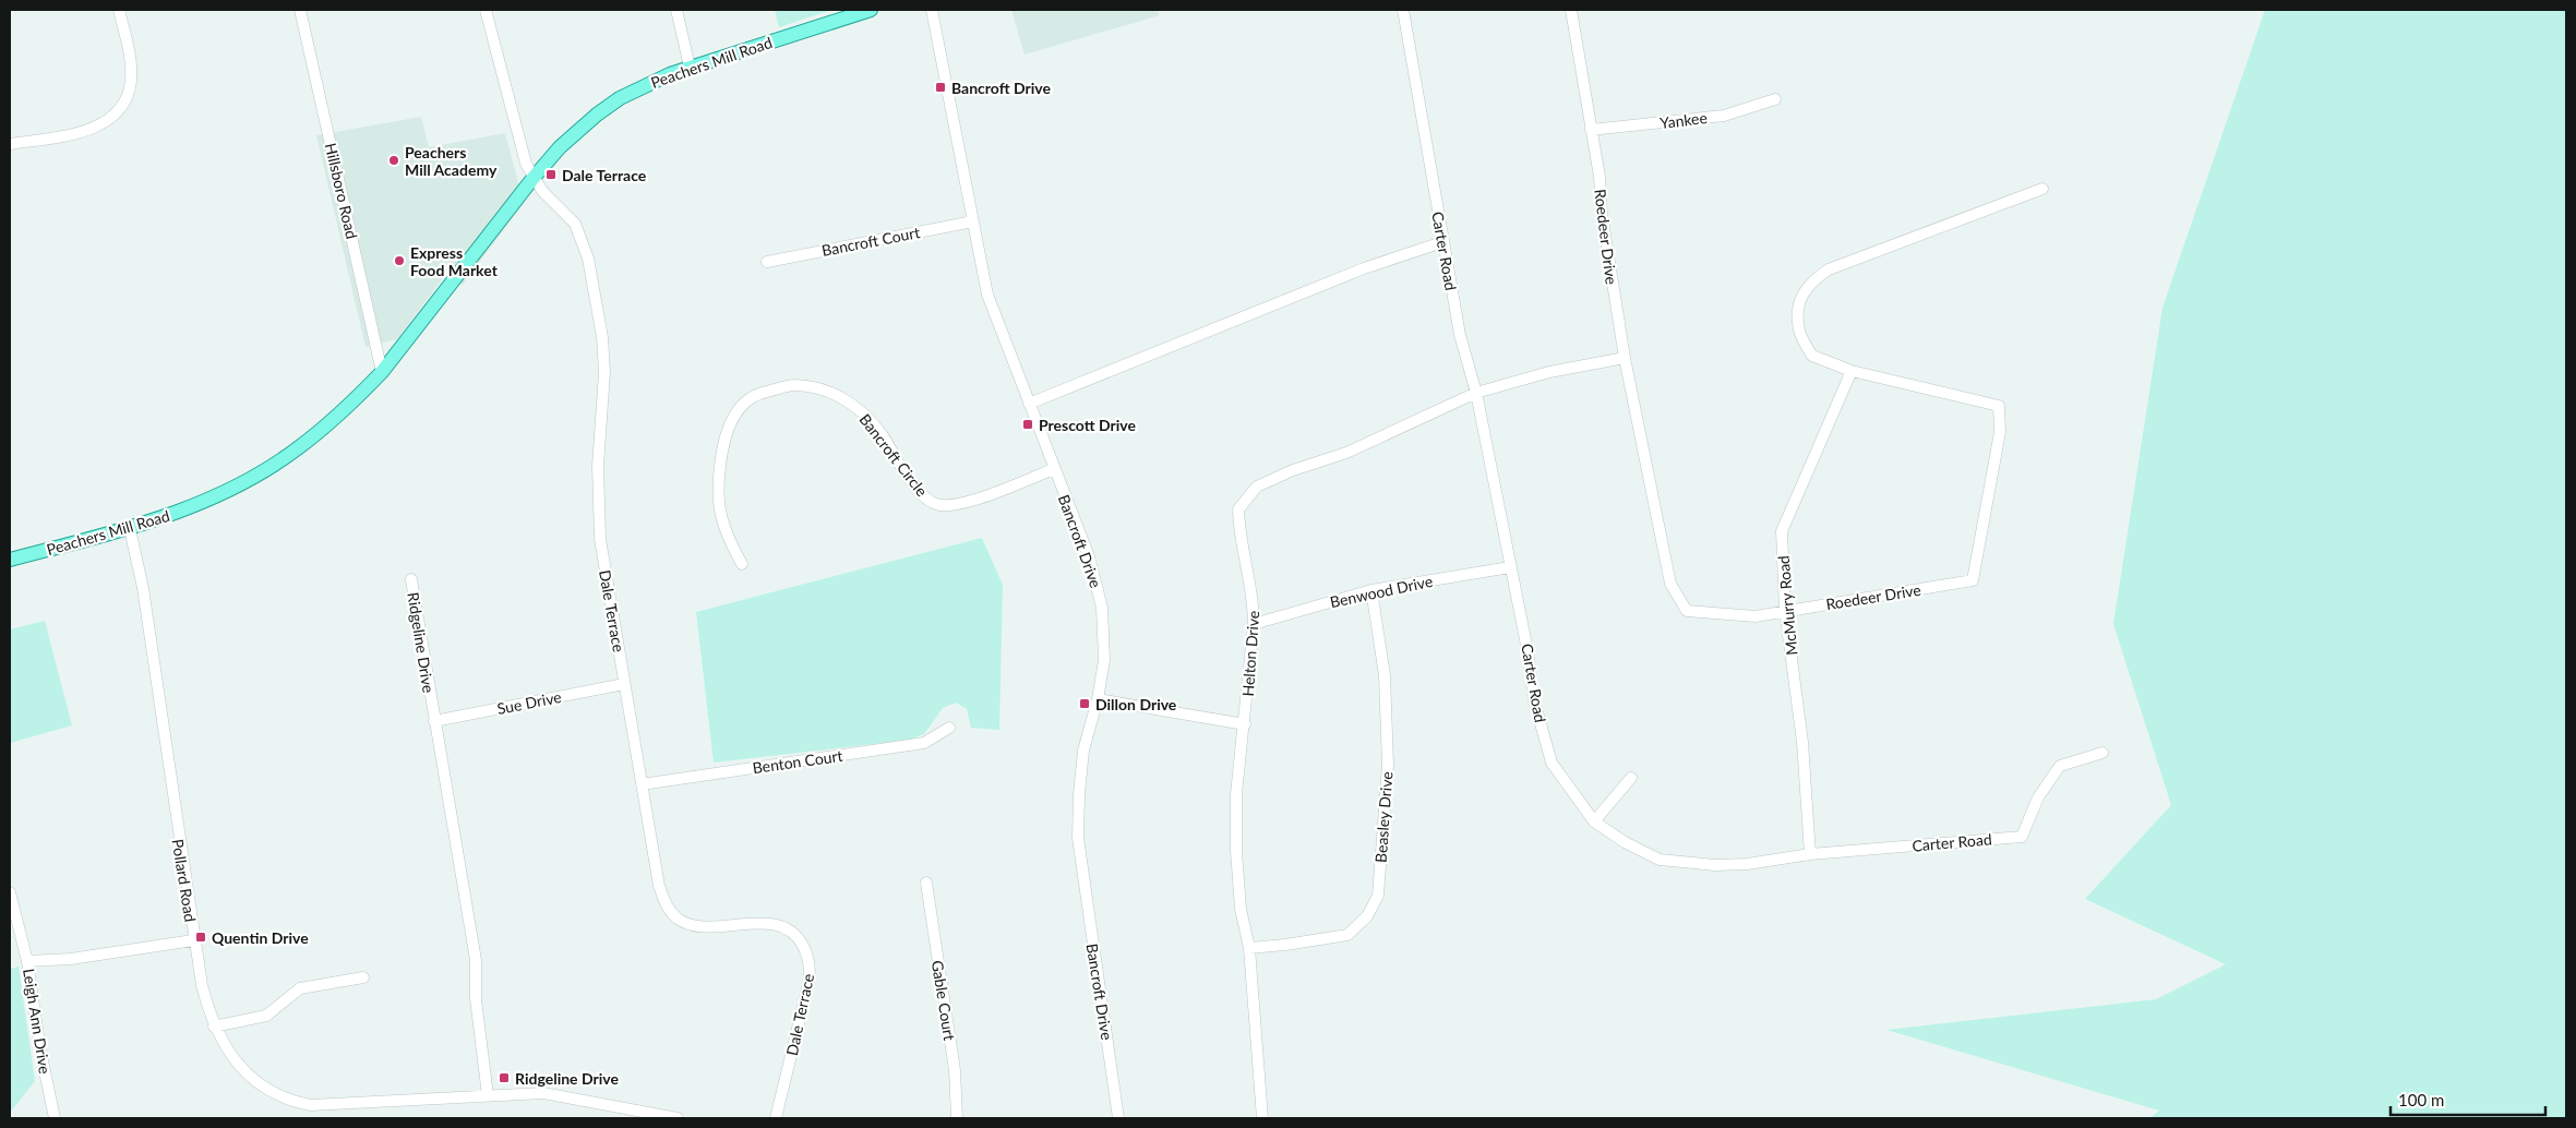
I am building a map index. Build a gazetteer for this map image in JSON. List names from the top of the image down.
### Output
{
  "streets": {
    "main road": ["Peachers Mill Road"],
    "street": [
      "Yankee",
      "Hillsboro Road",
      "Roedeer Drive",
      "Bancroft Court",
      "Carter Road",
      "Bancroft Circle",
      "Bancroft Drive",
      "Benwood Drive",
      "McMurry Road",
      "Dale Terrace",
      "Ridgeline Drive",
      "Helton Drive",
      "Sue Drive",
      "Benton Court",
      "Beasley Drive",
      "Pollard Road",
      "Gable Court",
      "Leigh Ann Drive"
    ]
  },
  "crossings": [
    ["Peachers Mill Road", "Hillsboro Road"],
    ["Peachers Mill Road", "Dale Terrace"],
    ["Peachers Mill Road", "Pollard Road"],
    ["Yankee", "Roedeer Drive"],
    ["Roedeer Drive", "McMurry Road"],
    ["Roedeer Drive", "Helton Drive"],
    ["Bancroft Court", "Bancroft Drive"],
    ["Carter Road", "Benwood Drive"],
    ["Carter Road", "McMurry Road"],
    ["Carter Road", "Helton Drive"],
    ["Bancroft Circle", "Bancroft Drive"],
    ["Benwood Drive", "Helton Drive"],
    ["Benwood Drive", "Beasley Drive"],
    ["Dale Terrace", "Sue Drive"],
    ["Dale Terrace", "Benton Court"],
    ["Ridgeline Drive", "Sue Drive"],
    ["Ridgeline Drive", "Pollard Road"],
    ["Helton Drive", "Beasley Drive"]
  ],
  "places": {
    "transit": [
      "Bancroft Drive",
      "Dale Terrace",
      "Prescott Drive",
      "Dillon Drive",
      "Quentin Drive",
      "Ridgeline Drive"
    ],
    "other": ["Peachers Mill Academy", "Express Food Market"]
  },
  "scale_bar": "100 m"
}
